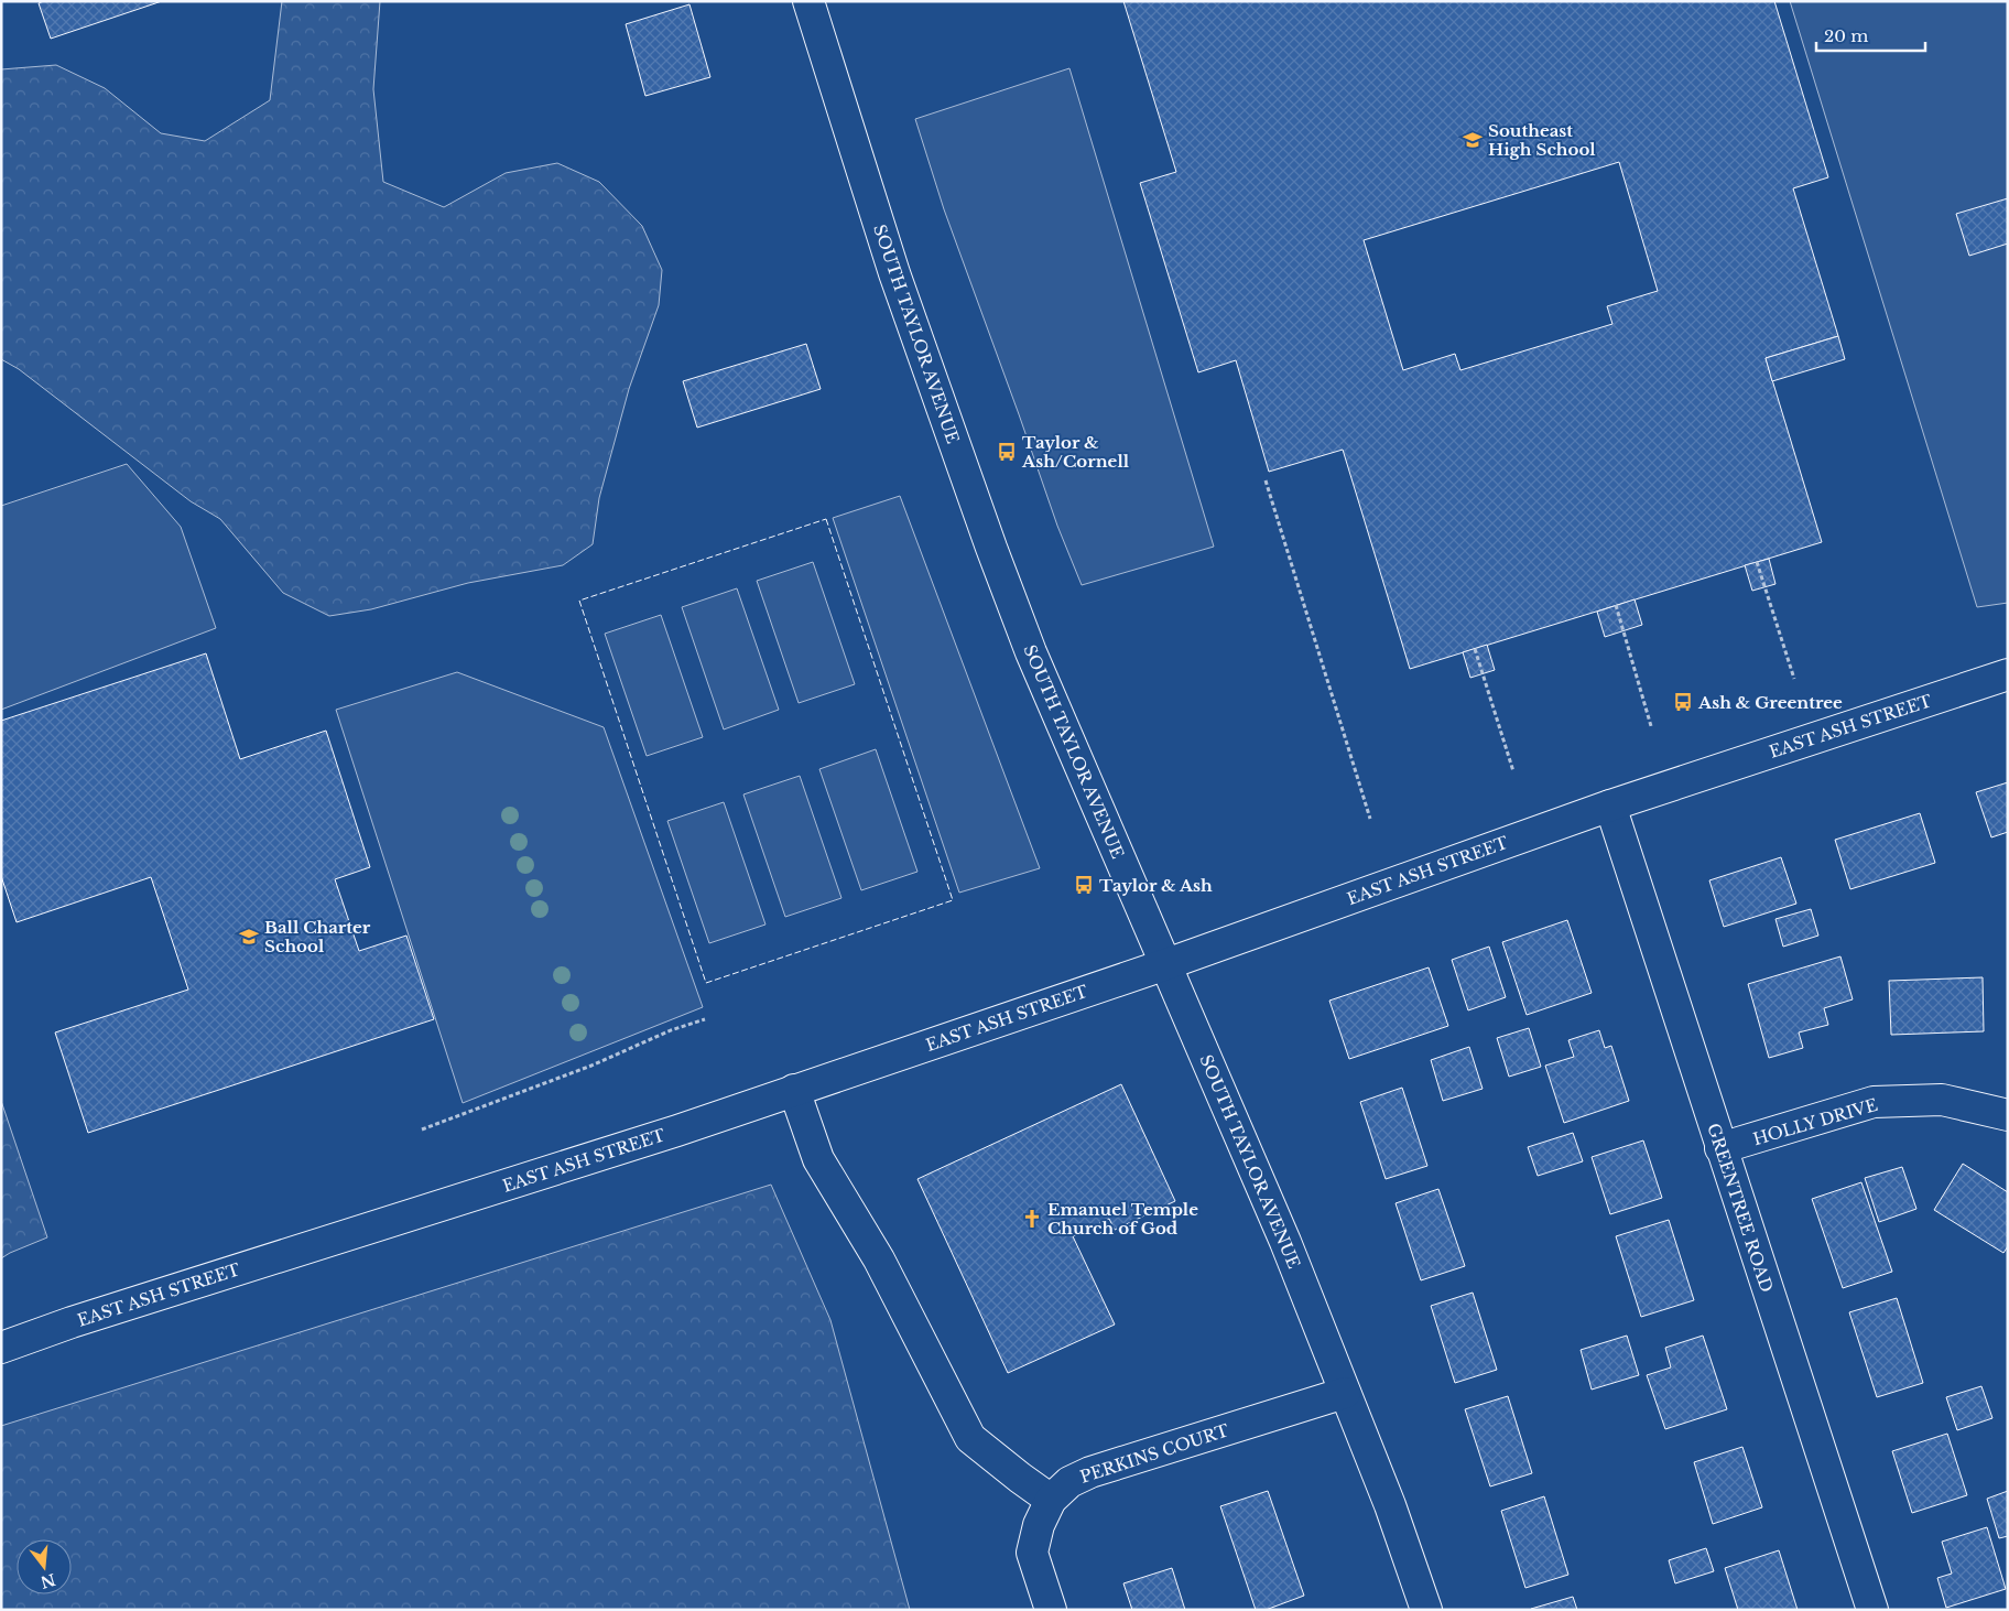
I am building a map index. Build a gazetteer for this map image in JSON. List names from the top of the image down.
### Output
{
  "streets": {
    "street": [
      "SOUTH TAYLOR AVENUE",
      "EAST ASH STREET",
      "HOLLY DRIVE",
      "GREENTREE ROAD",
      "PERKINS COURT"
    ]
  },
  "crossings": [
    ["SOUTH TAYLOR AVENUE", "EAST ASH STREET"],
    ["SOUTH TAYLOR AVENUE", "PERKINS COURT"],
    ["EAST ASH STREET", "GREENTREE ROAD"],
    ["HOLLY DRIVE", "GREENTREE ROAD"]
  ],
  "places": {
    "school or university": ["Southeast High School", "Ball Charter School"],
    "bus stop": ["Taylor & Ash/Cornell", "Ash & Greentree", "Taylor & Ash"],
    "church": ["Emanuel Temple Church of God"]
  },
  "scale_bar": "20 m",
  "north": "bottom"
}
